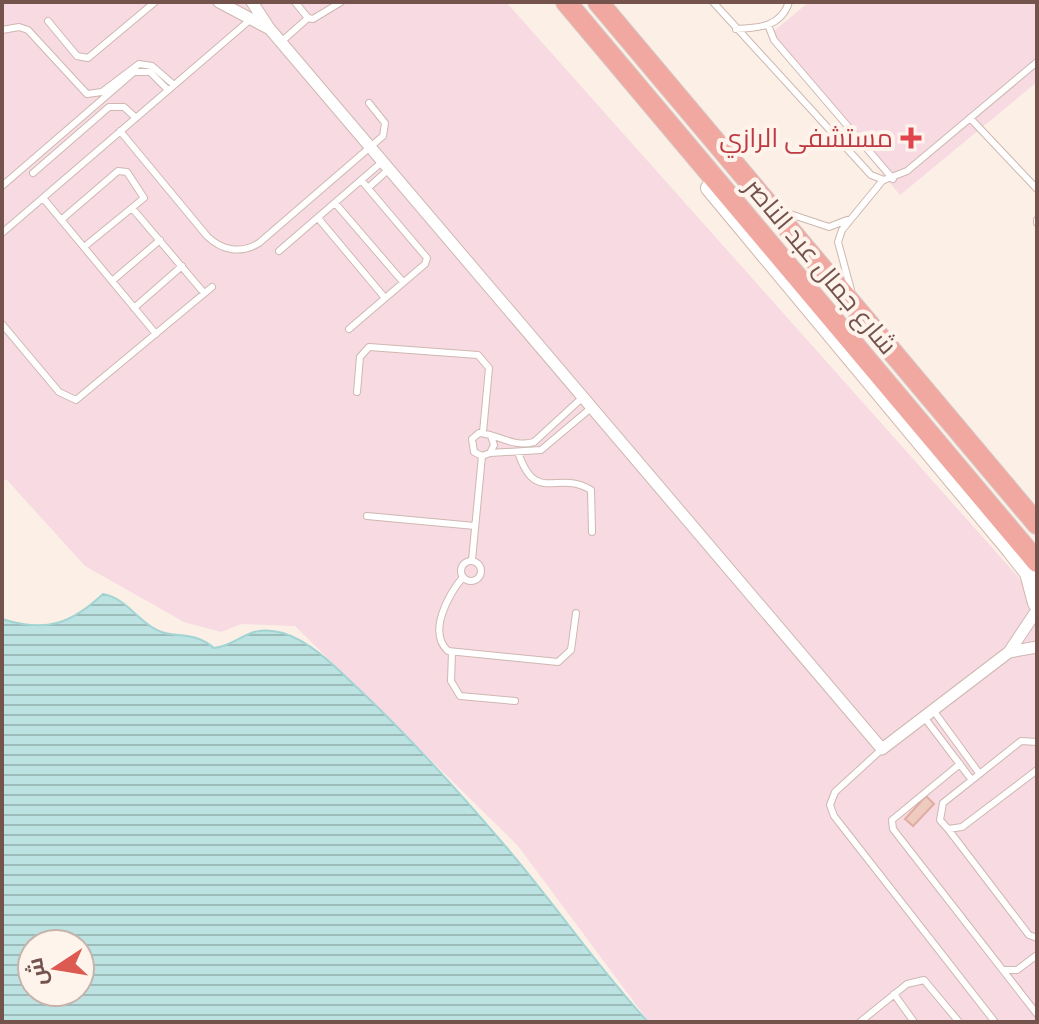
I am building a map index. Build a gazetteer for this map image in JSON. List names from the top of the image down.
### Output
{
  "streets": {
    "highway": ["شارع جمال عبد الناصر"]
  },
  "places": {
    "health": ["مستشفى الرازي"]
  },
  "north": "left"
}
